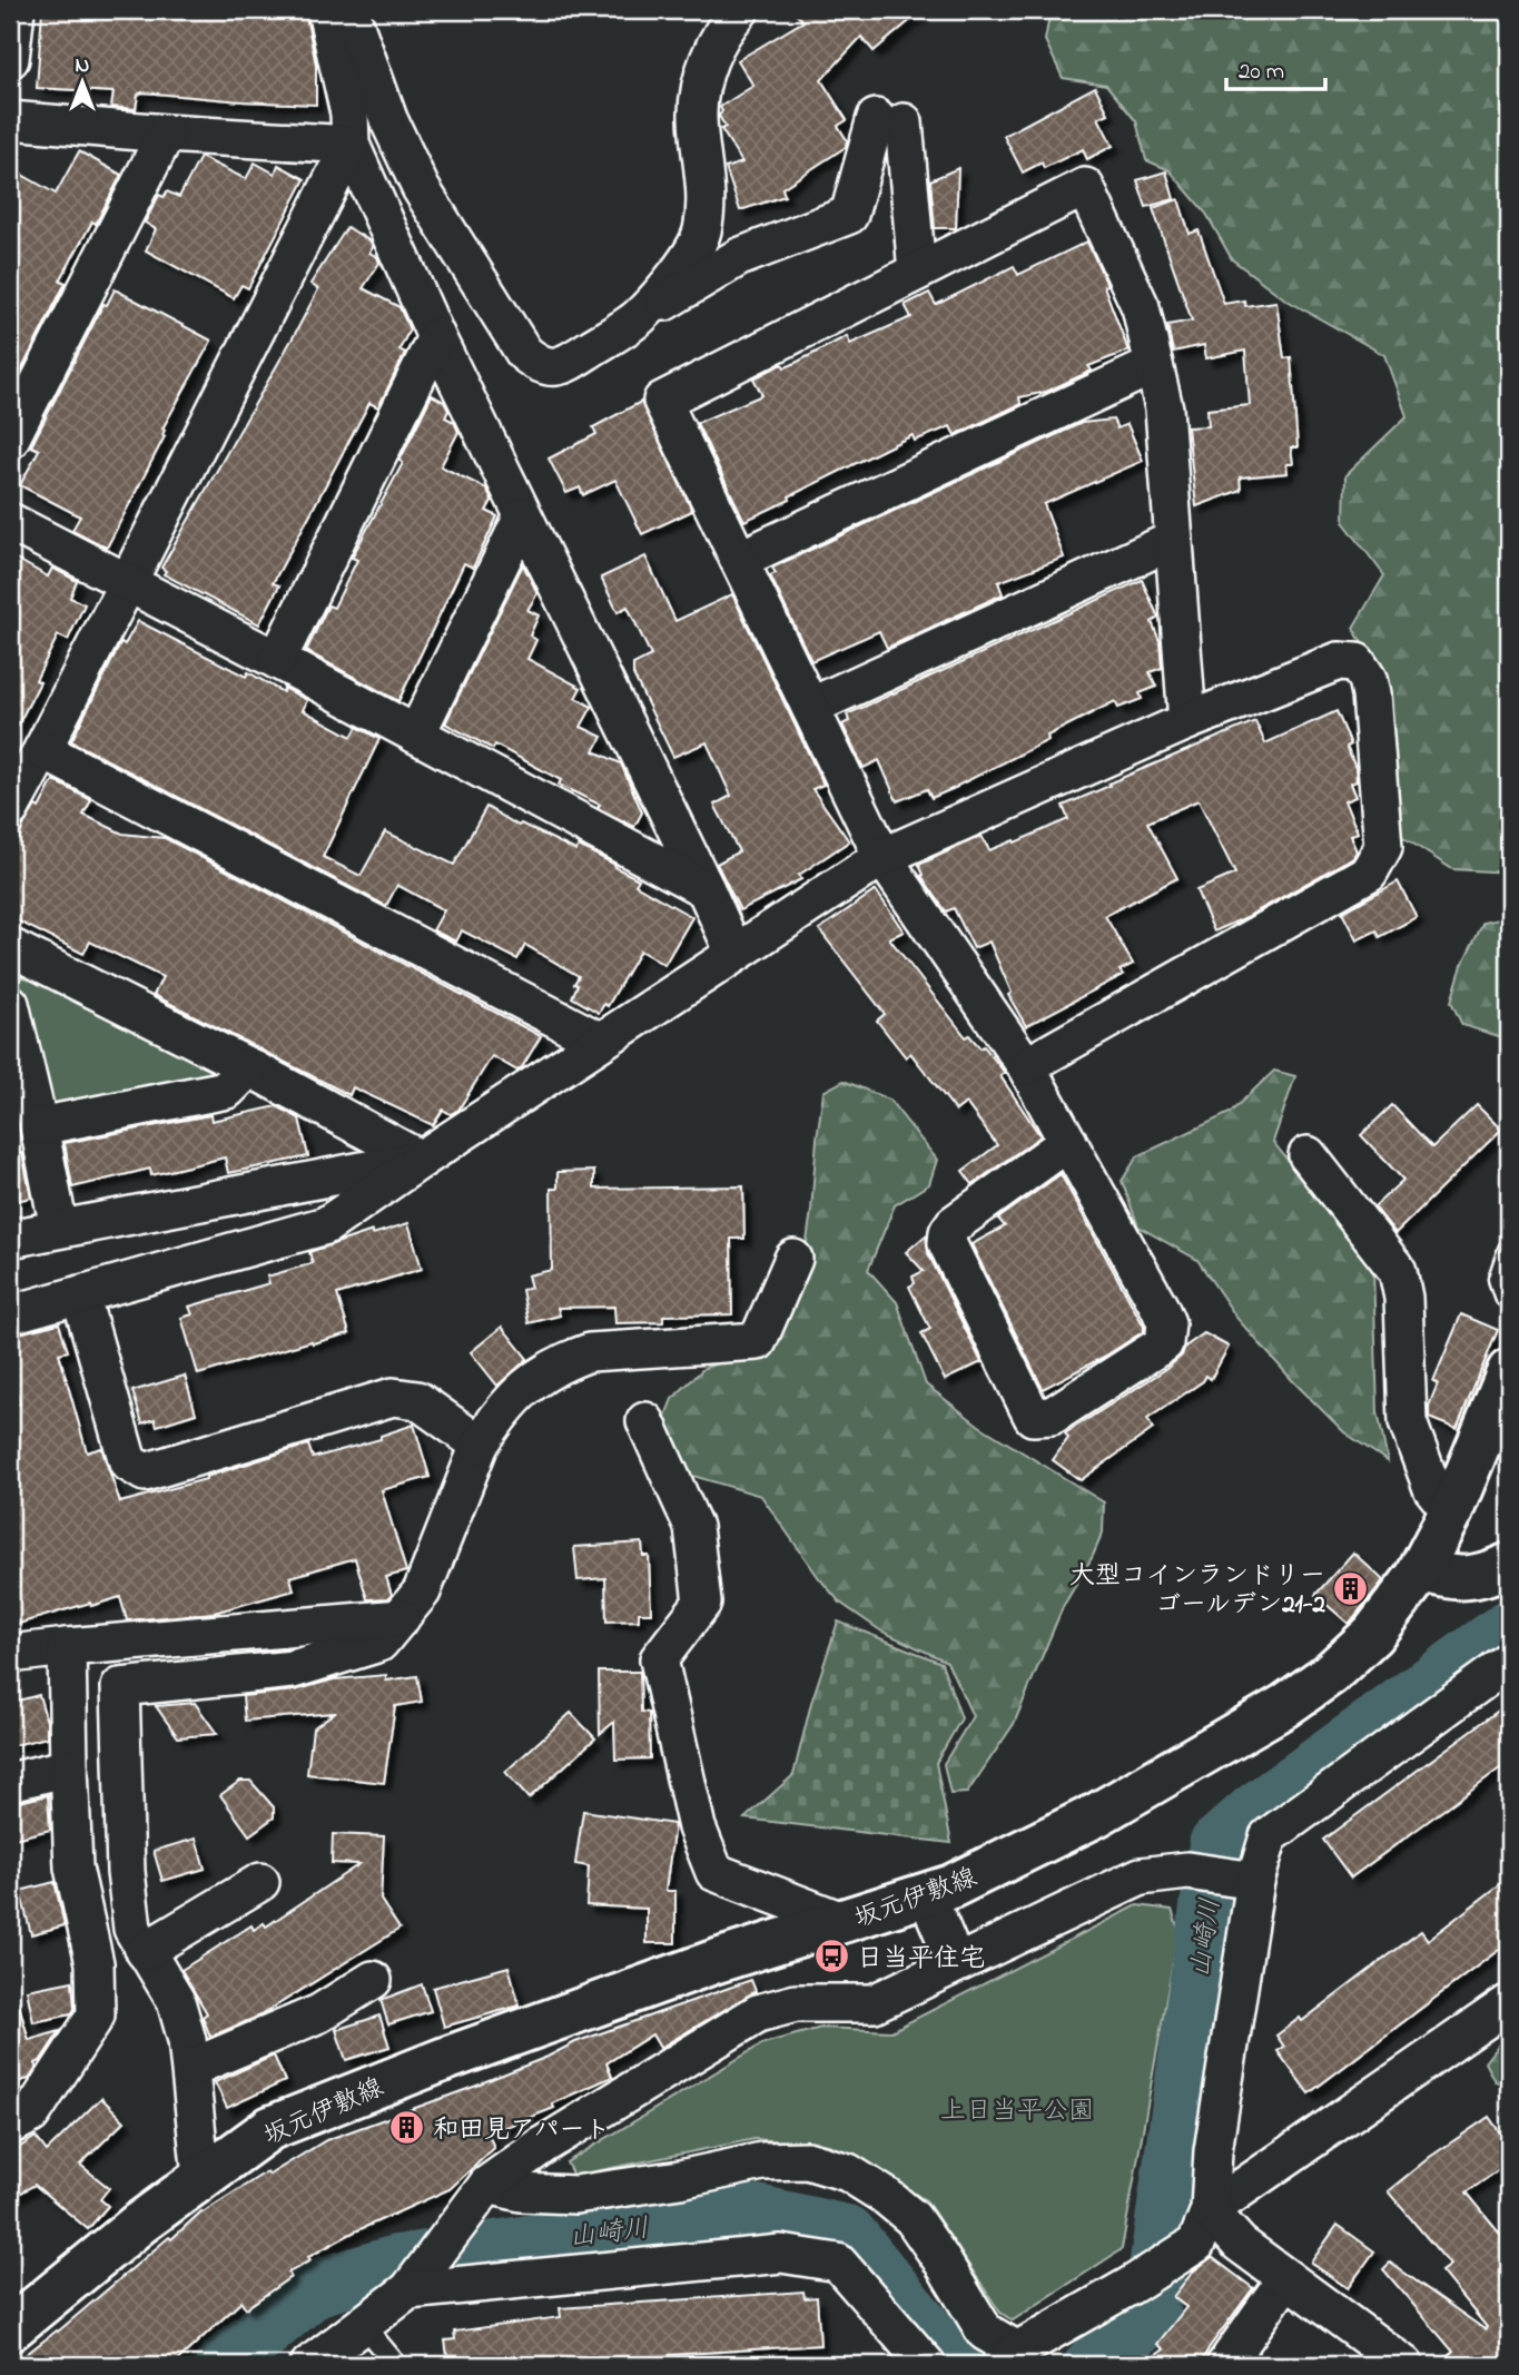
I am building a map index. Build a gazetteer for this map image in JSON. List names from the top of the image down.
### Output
{
  "streets": {
    "main road": ["坂元伊敷線"]
  },
  "water": ["山崎川"],
  "parks": ["上日当平公園"],
  "places": {
    "building": ["大型コインランドリー ゴールデン21-2", "和田見アパート"],
    "bus stop": ["日当平住宅"]
  },
  "scale_bar": "20 m",
  "north": "top"
}
